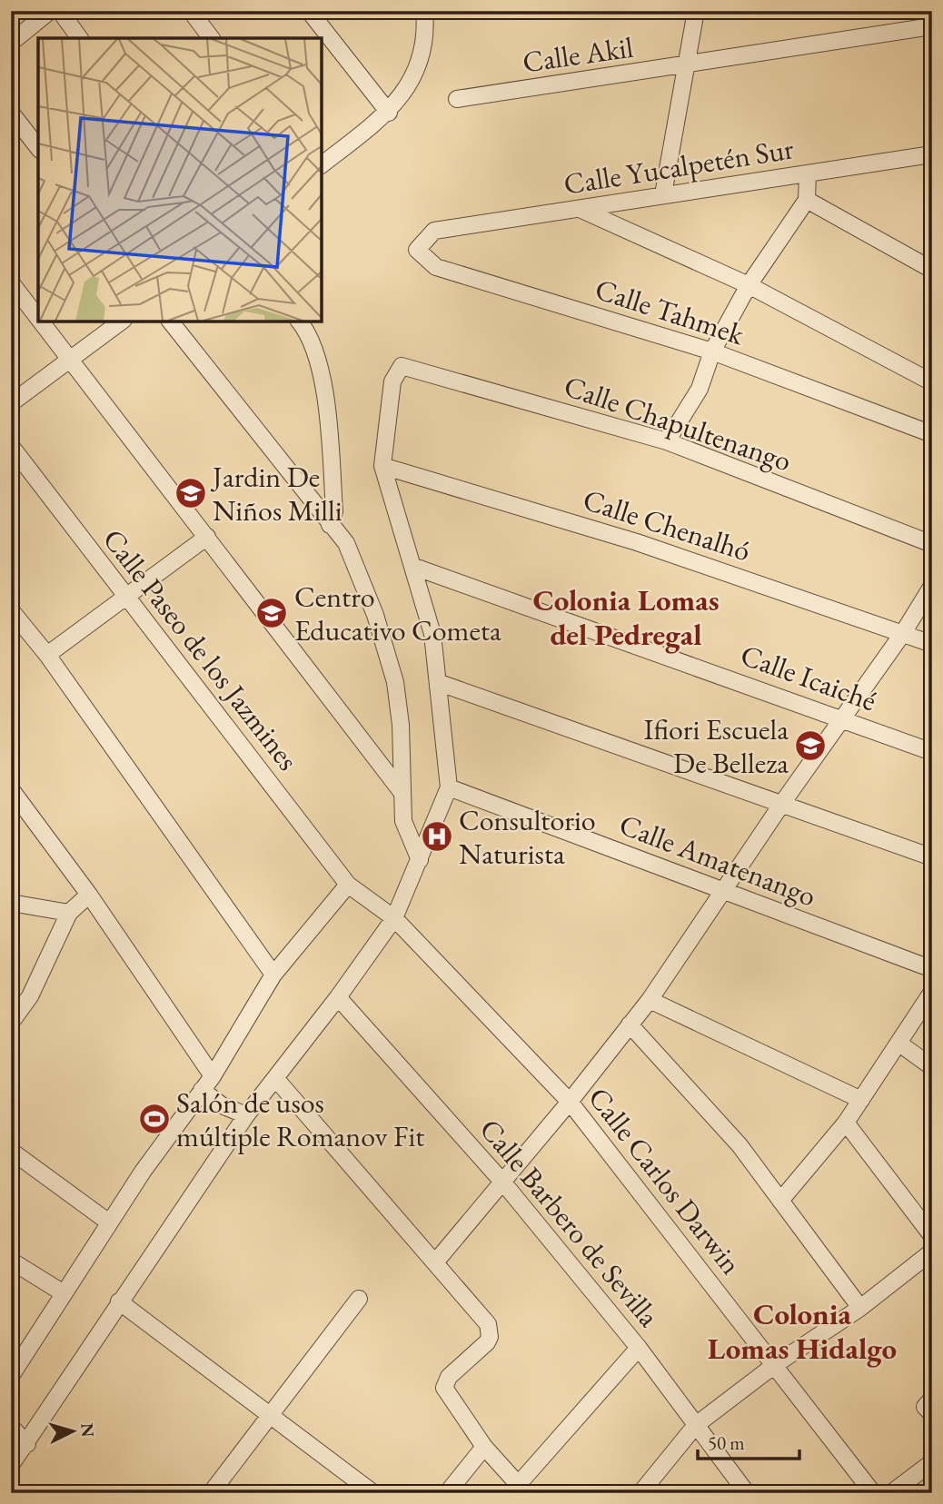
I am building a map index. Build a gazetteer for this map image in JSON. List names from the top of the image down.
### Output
{
  "streets": {
    "street": [
      "Calle Akil",
      "Calle Yucalpetén Sur",
      "Calle Tahmek",
      "Calle Chapultenango",
      "Calle Chenalhó",
      "Calle Paseo de los Jazmines",
      "Calle Icaiché",
      "Calle Amatenango",
      "Calle Carlos Darwin",
      "Calle Barbero de Sevilla"
    ]
  },
  "crossings": [
    ["Calle Yucalpetén Sur", "Calle Tahmek"],
    ["Calle Chapultenango", "Calle Chenalhó"],
    ["Calle Paseo de los Jazmines", "Calle Carlos Darwin"]
  ],
  "districts": ["Colonia Lomas del Pedregal", "Colonia Lomas Hidalgo"],
  "places": {
    "school or university": ["Jardin De Niños Milli", "Centro Educativo Cometa", "Ifiori Escuela De Belleza"],
    "hospital": ["Consultorio Naturista"],
    "sports": ["Salón de usos múltiple Romanov Fit"]
  },
  "scale_bar": "50 m",
  "north": "right"
}
